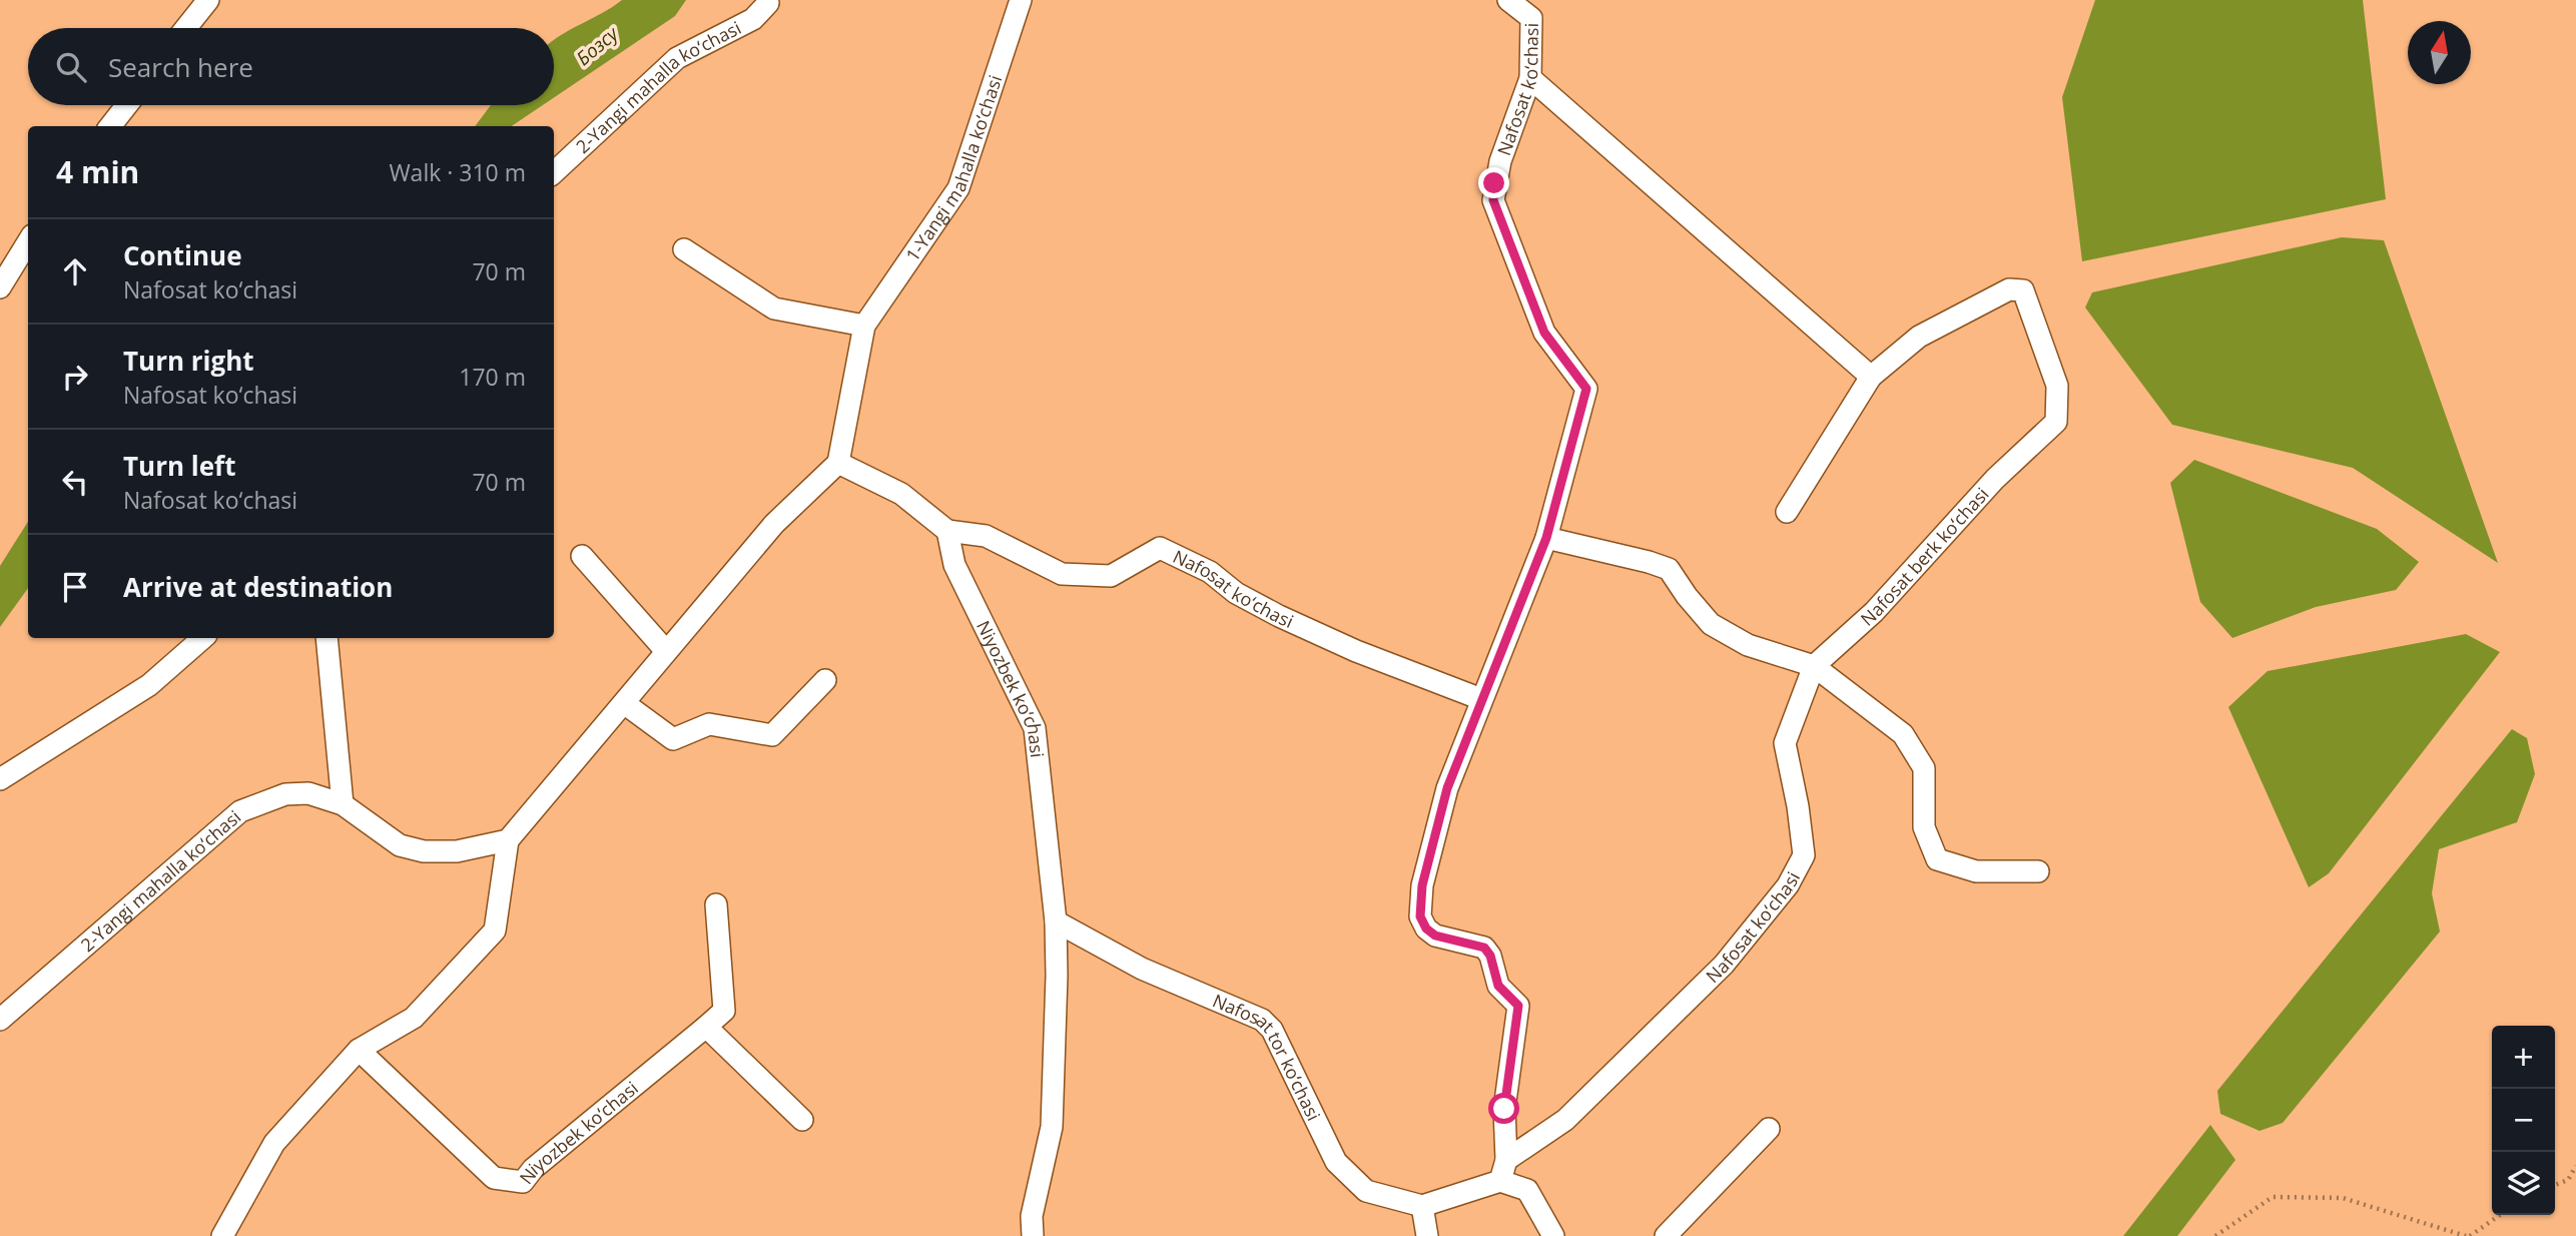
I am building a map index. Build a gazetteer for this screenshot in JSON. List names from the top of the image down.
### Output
{
  "streets": {
    "street": [
      "2-Yangi mahalla ko‘chasi",
      "Nafosat ko‘chasi",
      "1-Yangi mahalla ko‘chasi",
      "Nafosat berk ko‘chasi",
      "Niyozbek ko‘chasi",
      "Nafosat tor ko‘chasi"
    ]
  },
  "crossings": [
    ["Nafosat ko‘chasi", "Nafosat berk ko‘chasi"],
    ["Nafosat ko‘chasi", "Niyozbek ko‘chasi"],
    ["Niyozbek ko‘chasi", "Nafosat tor ko‘chasi"]
  ],
  "water": ["Бозсу"],
  "north": "top",
  "page": {
    "search": "Search here",
    "heading": ["4 min", "Walk · 310 m"],
    "list": [
      ["Continue", "Nafosat ko‘chasi", "70 m"],
      ["Turn right", "Nafosat ko‘chasi", "170 m"],
      ["Turn left", "Nafosat ko‘chasi", "70 m"],
      "Arrive at destination"
    ],
    "map_buttons": ["+", "−"]
  }
}
